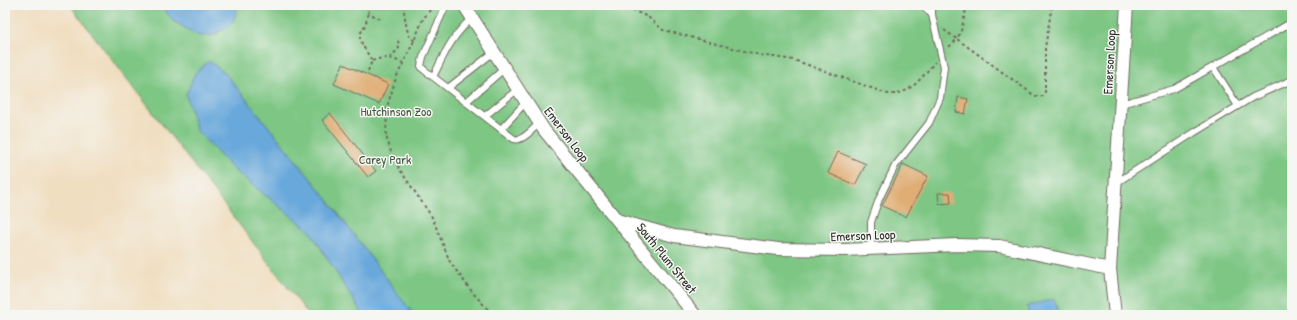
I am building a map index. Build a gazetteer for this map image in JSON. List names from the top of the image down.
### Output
{
  "streets": {
    "street": ["Emerson Loop", "South Plum Street"]
  },
  "crossings": [
    ["Emerson Loop", "South Plum Street"]
  ],
  "parks": ["Hutchinson Zoo", "Carey Park"]
}
